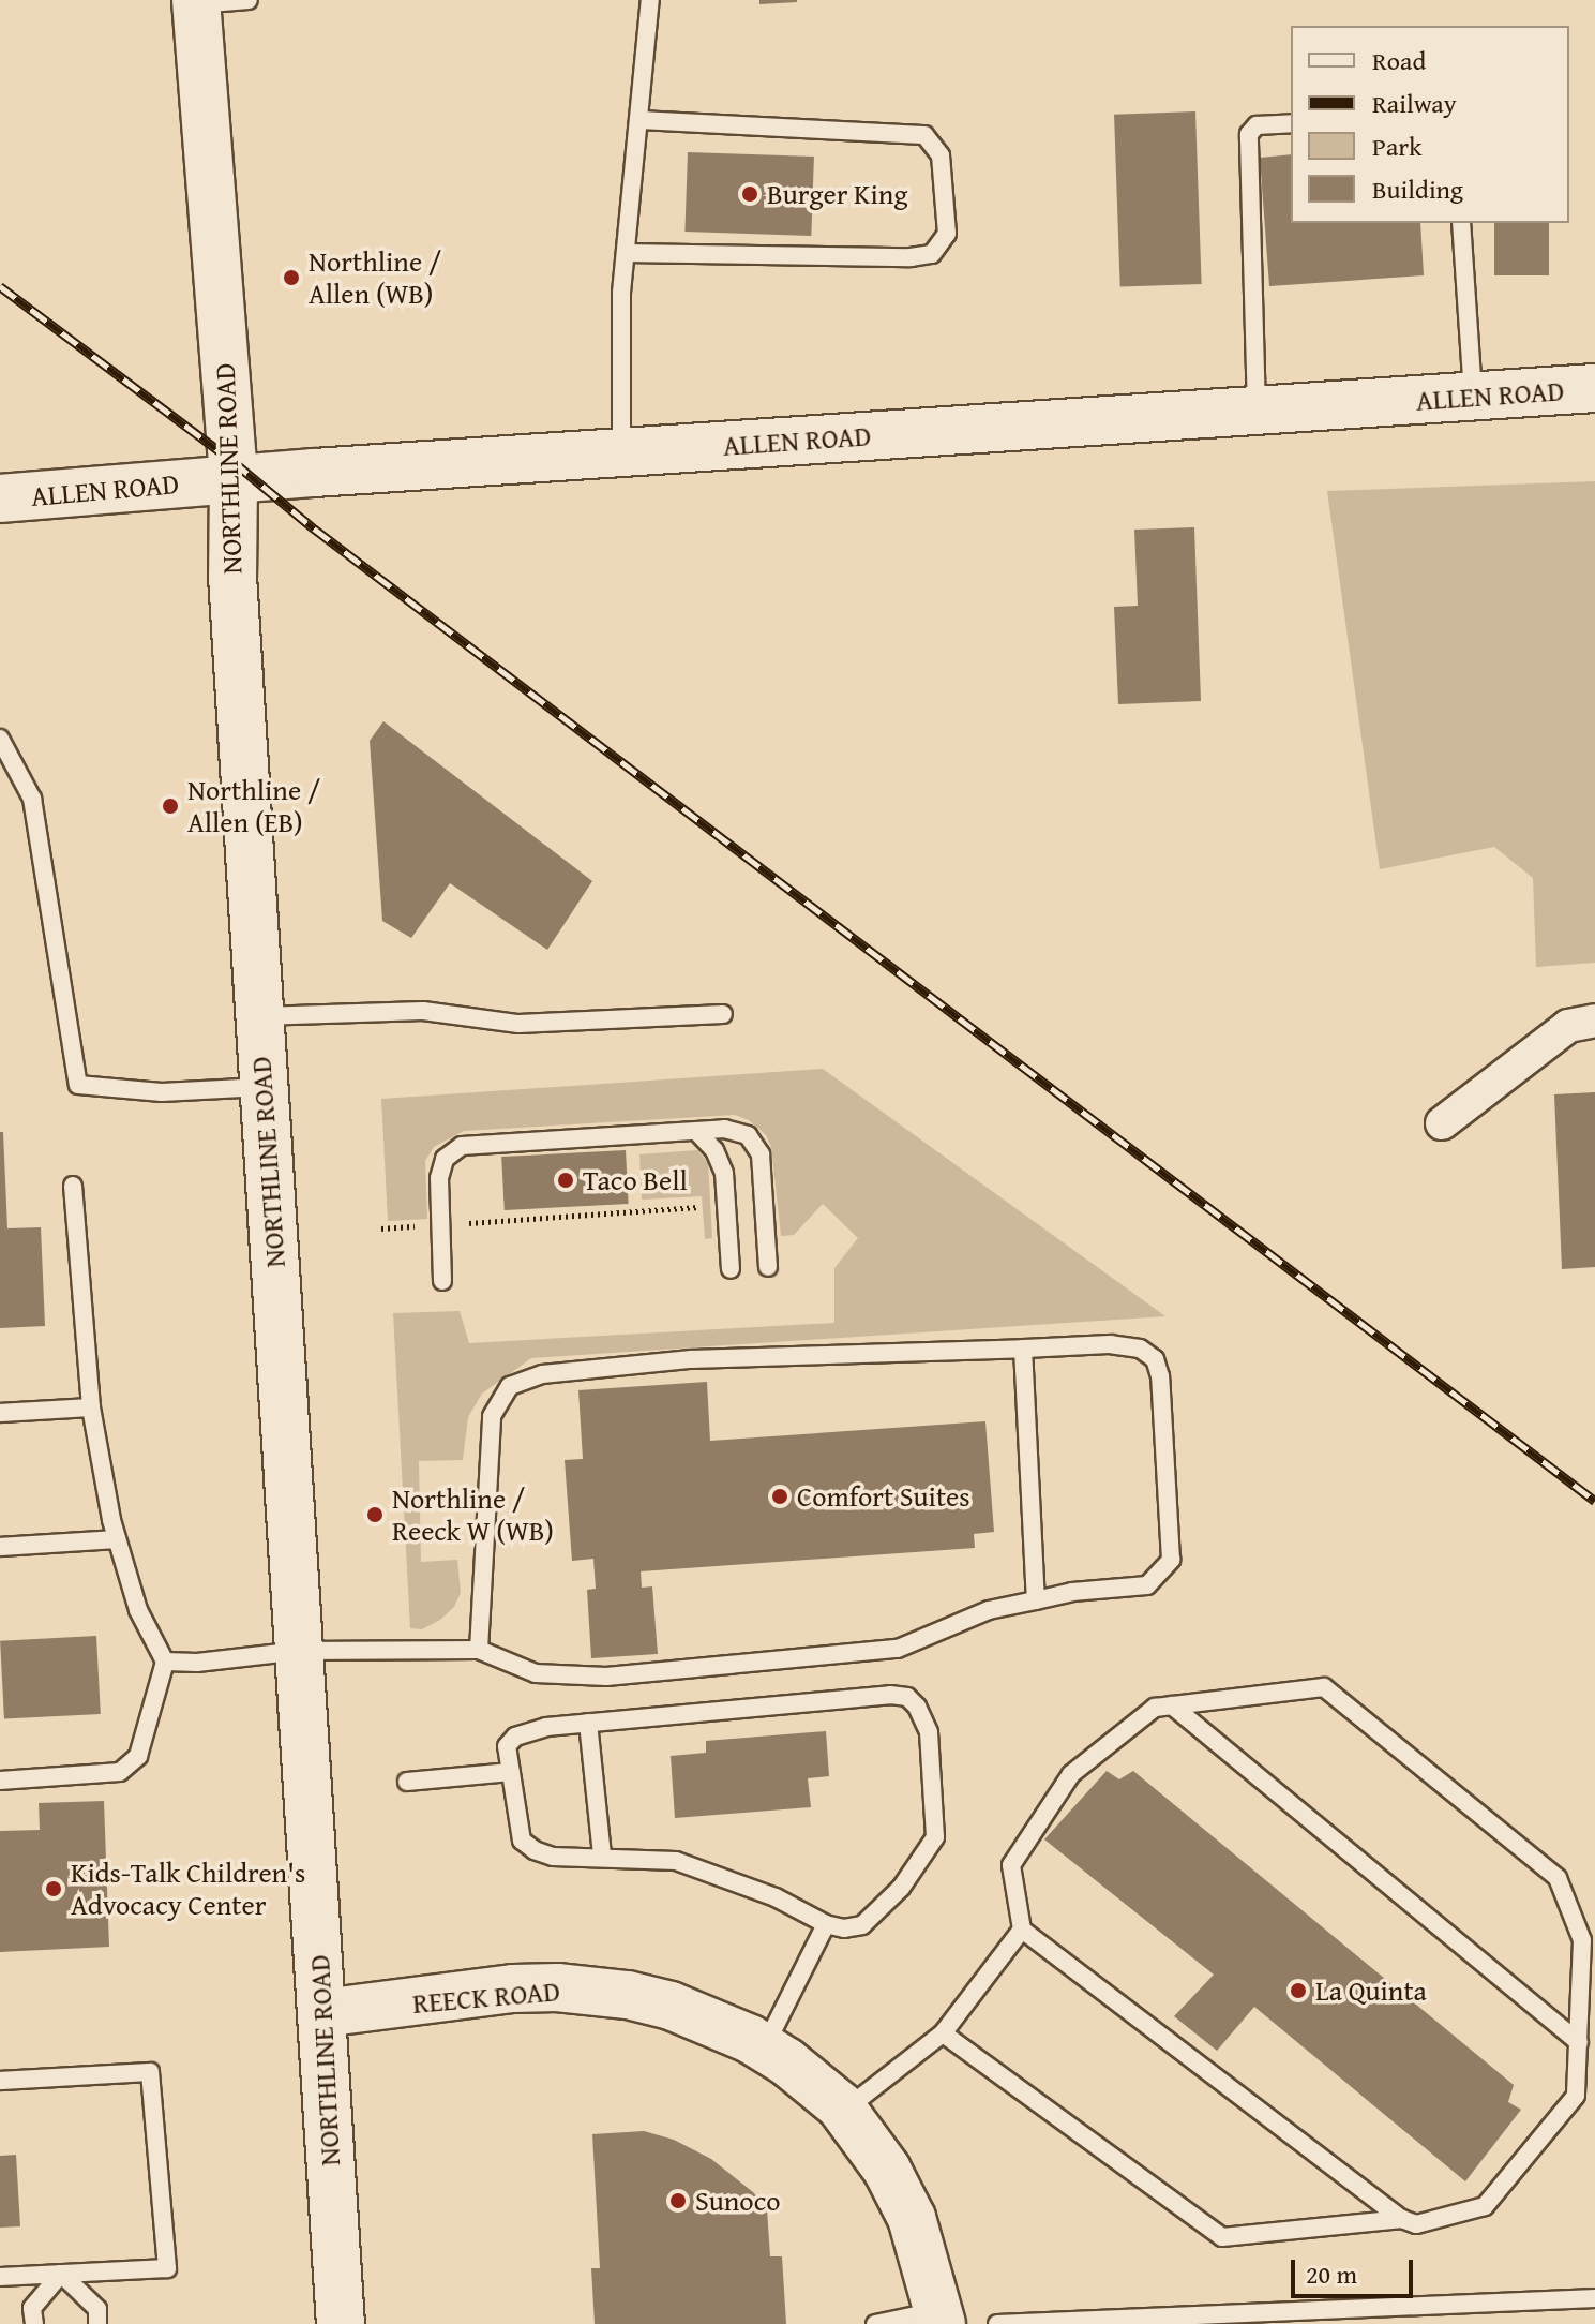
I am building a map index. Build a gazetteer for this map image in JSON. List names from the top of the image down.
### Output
{
  "streets": {
    "main road": ["ALLEN ROAD", "NORTHLINE ROAD", "REECK ROAD"]
  },
  "crossings": [
    ["ALLEN ROAD", "NORTHLINE ROAD"],
    ["NORTHLINE ROAD", "REECK ROAD"]
  ],
  "places": [
    "Burger King",
    "Northline / Allen (WB)",
    "Northline / Allen (EB)",
    "Taco Bell",
    "Comfort Suites",
    "Northline / Reeck W (WB)",
    "Kids-Talk Children's Advocacy Center",
    "La Quinta",
    "Sunoco"
  ],
  "legend": [
    "Road",
    "Railway",
    "Park",
    "Building"
  ],
  "scale_bar": "20 m"
}
